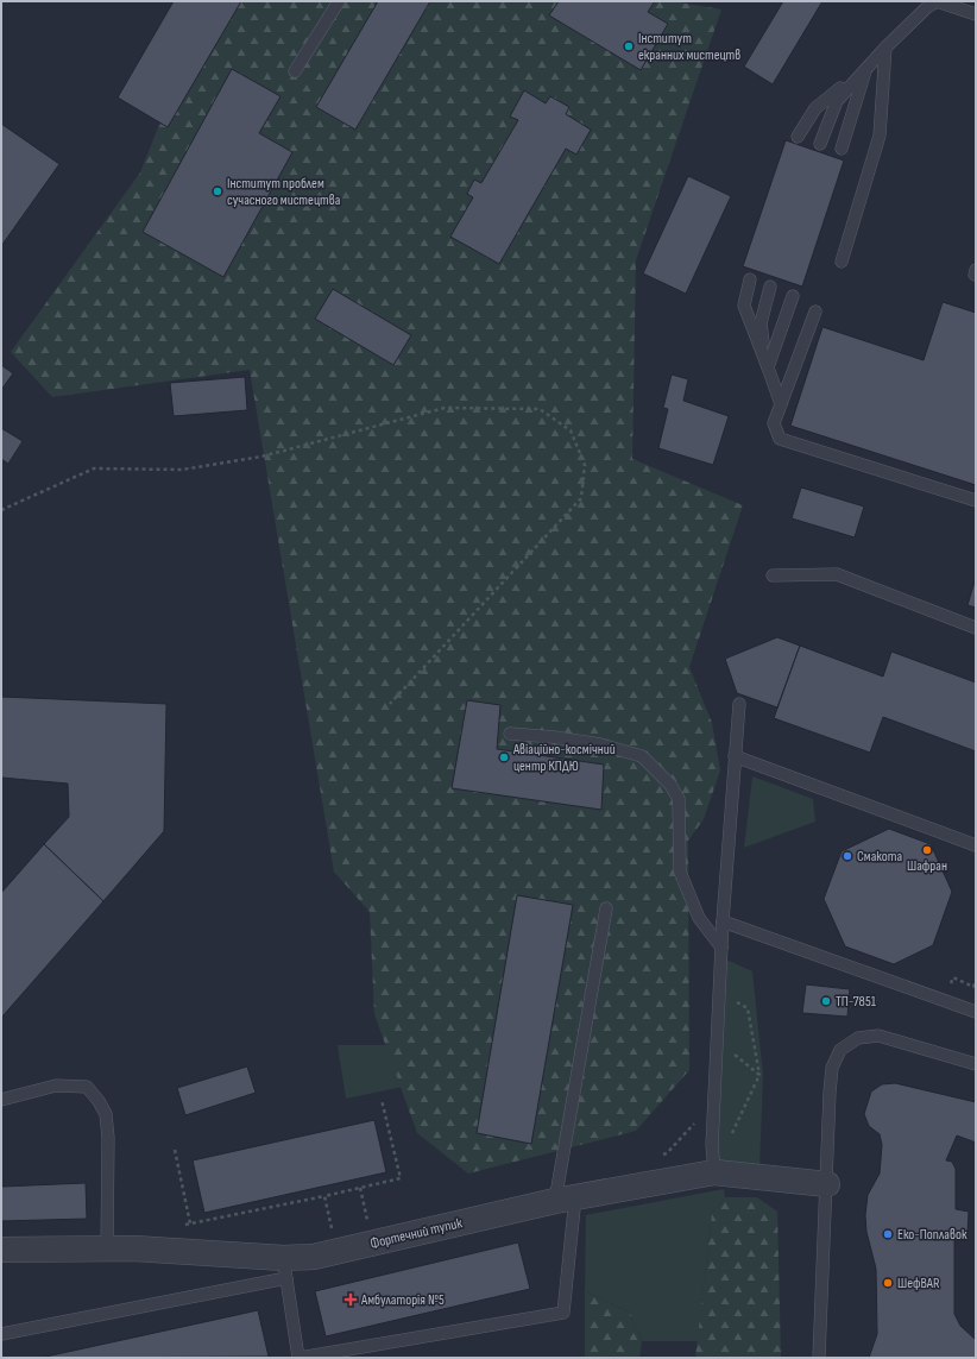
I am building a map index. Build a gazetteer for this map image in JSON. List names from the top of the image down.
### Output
{
  "streets": {
    "street": ["Фортечний тупик"]
  },
  "places": {
    "other": [
      "Інститут екранних мистецтв",
      "Інститут проблем сучасного мистецтва",
      "Авіаційно-космічний центр КПДЮ",
      "Шафран",
      "Смакота",
      "ТП-7851",
      "Еко-Поплавок",
      "ШефBAR"
    ],
    "health": ["Амбулаторія №5"]
  }
}
